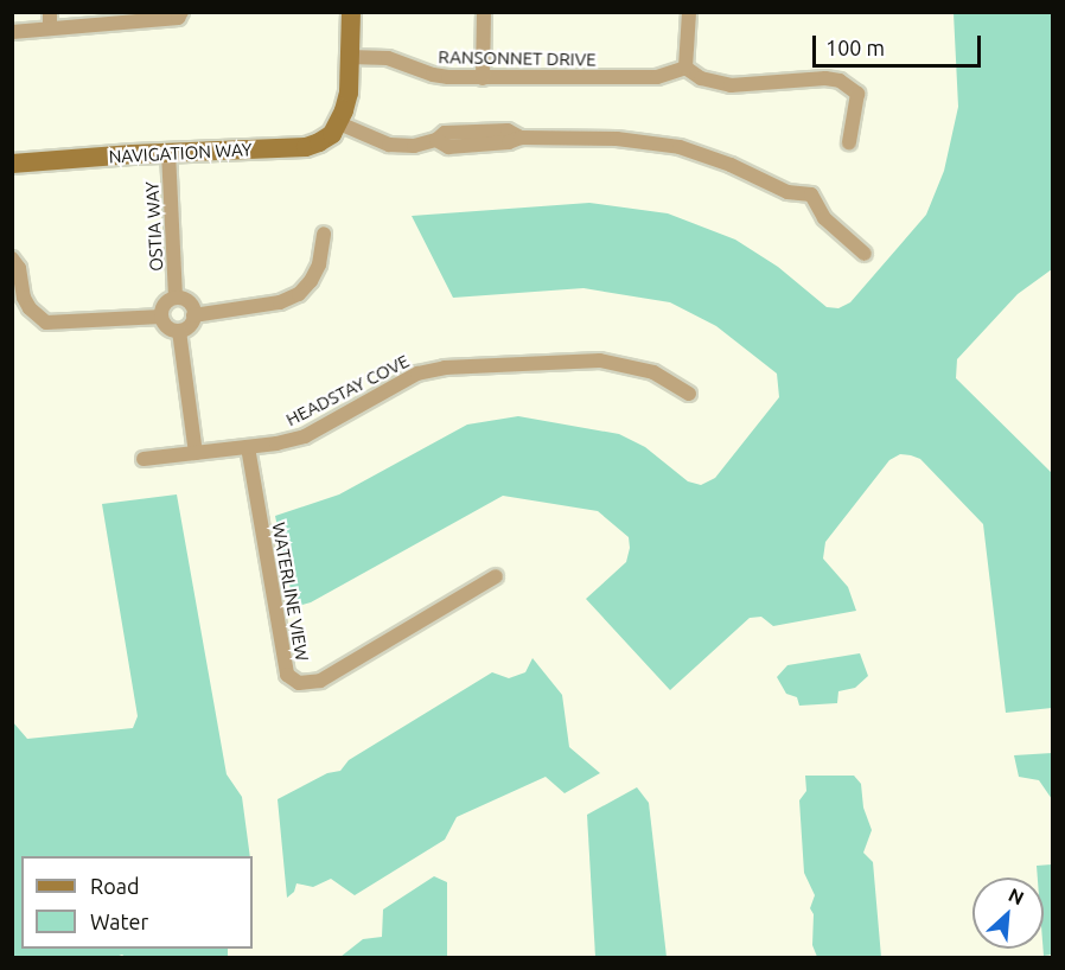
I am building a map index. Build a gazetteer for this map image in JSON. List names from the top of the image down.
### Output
{
  "streets": {
    "street": [
      "RANSONNET DRIVE",
      "NAVIGATION WAY",
      "OSTIA WAY",
      "HEADSTAY COVE",
      "WATERLINE VIEW"
    ]
  },
  "crossings": [
    ["NAVIGATION WAY", "OSTIA WAY"],
    ["HEADSTAY COVE", "WATERLINE VIEW"]
  ],
  "legend": ["Road", "Water"],
  "scale_bar": "100 m",
  "north": "top right"
}
